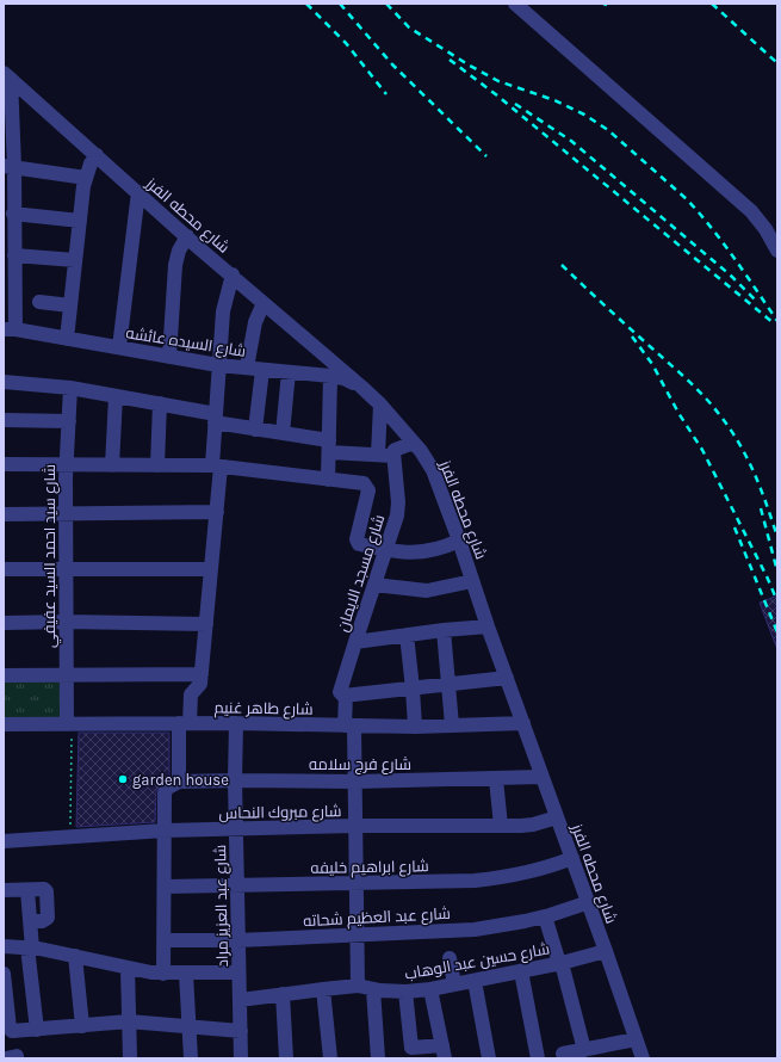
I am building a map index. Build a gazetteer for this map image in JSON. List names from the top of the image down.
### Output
{
  "streets": {
    "street": [
      "شارع محطه الفرز",
      "شارع السيده عائشه",
      "شارع سيد احمد السيد عفيفي",
      "شارع مسجد الايمان",
      "شارع طاهر غنيم",
      "شارع فرج سلامه",
      "شارع مبروك النحاس",
      "شارع ابراهيم خليفه",
      "شارع عبد العزيز مراد",
      "شارع عبد العظيم شحاته",
      "شارع حسين عبد الوهاب"
    ]
  },
  "crossings": [
    ["شارع محطه الفرز", "شارع السيده عائشه"],
    ["شارع محطه الفرز", "شارع طاهر غنيم"],
    ["شارع محطه الفرز", "شارع فرج سلامه"],
    ["شارع محطه الفرز", "شارع مبروك النحاس"],
    ["شارع محطه الفرز", "شارع ابراهيم خليفه"],
    ["شارع محطه الفرز", "شارع عبد العظيم شحاته"],
    ["شارع محطه الفرز", "شارع حسين عبد الوهاب"],
    ["شارع سيد احمد السيد عفيفي", "شارع طاهر غنيم"],
    ["شارع طاهر غنيم", "شارع عبد العزيز مراد"],
    ["شارع فرج سلامه", "شارع عبد العزيز مراد"],
    ["شارع مبروك النحاس", "شارع عبد العزيز مراد"],
    ["شارع ابراهيم خليفه", "شارع عبد العزيز مراد"],
    ["شارع عبد العزيز مراد", "شارع عبد العظيم شحاته"],
    ["شارع عبد العزيز مراد", "شارع حسين عبد الوهاب"]
  ],
  "places": ["garden house"]
}
